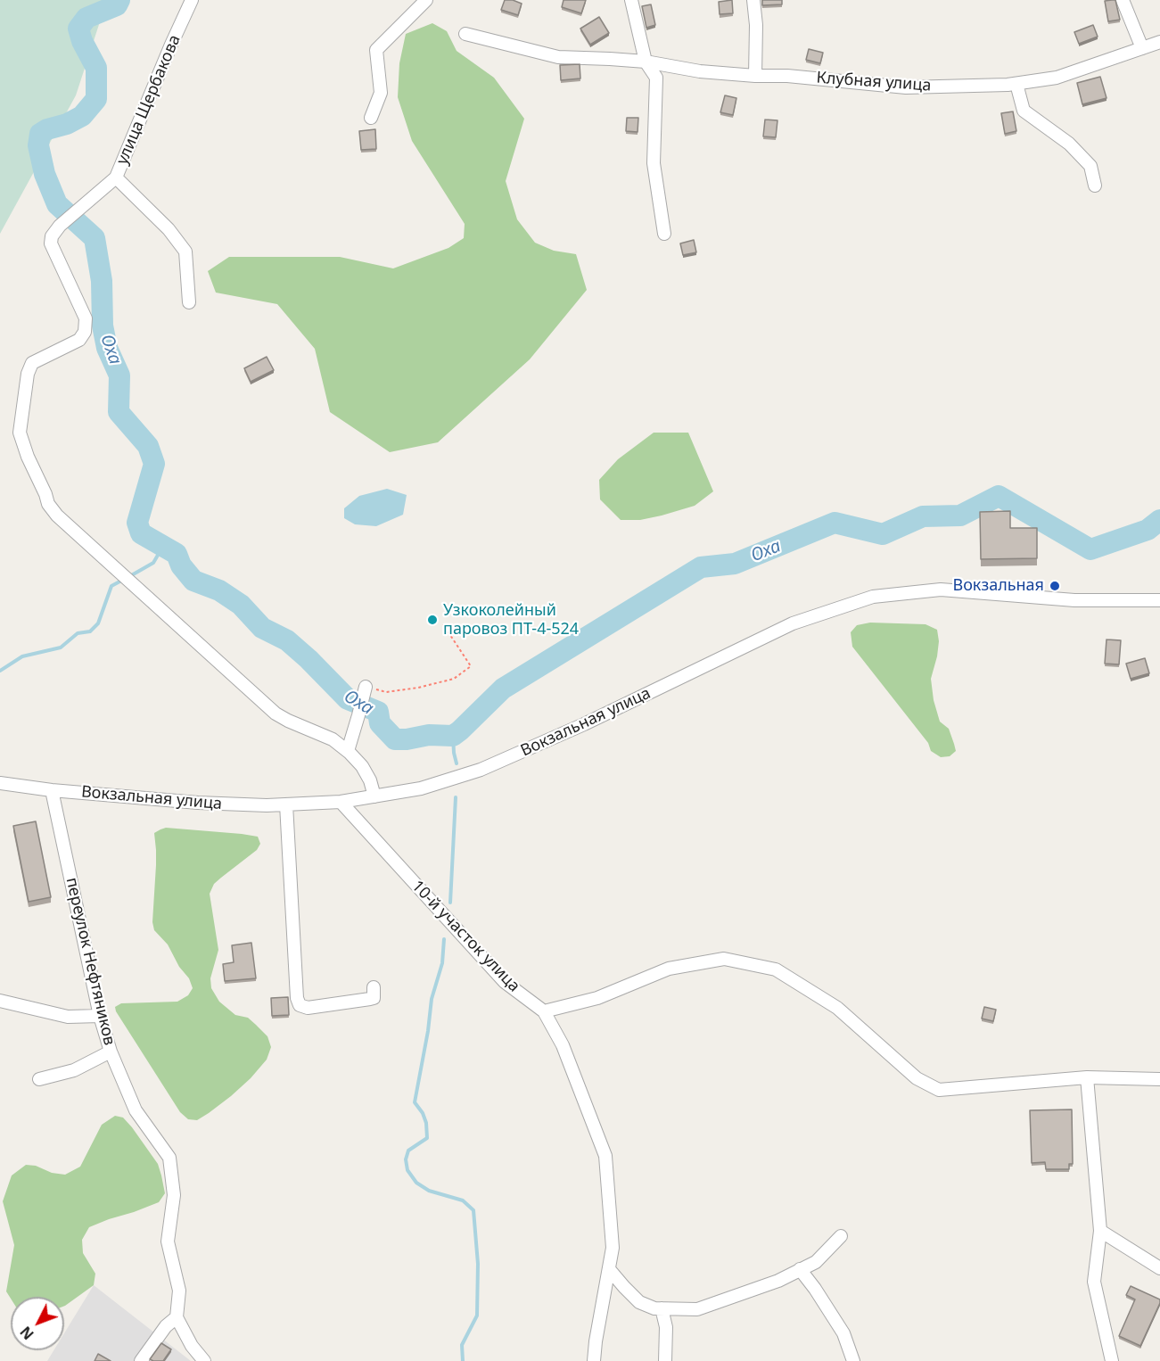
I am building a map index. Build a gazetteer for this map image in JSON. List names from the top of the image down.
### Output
{
  "streets": {
    "street": [
      "Клубная улица",
      "улица Щербакова",
      "Вокзальная улица",
      "10-й участок улица",
      "переулок Нефтяников"
    ]
  },
  "crossings": [
    ["Вокзальная улица", "10-й участок улица"],
    ["Вокзальная улица", "переулок Нефтяников"]
  ],
  "water": ["Оха"],
  "places": ["Вокзальная", "Узкоколейный паровоз ПТ-4-524"],
  "north": "bottom left"
}
